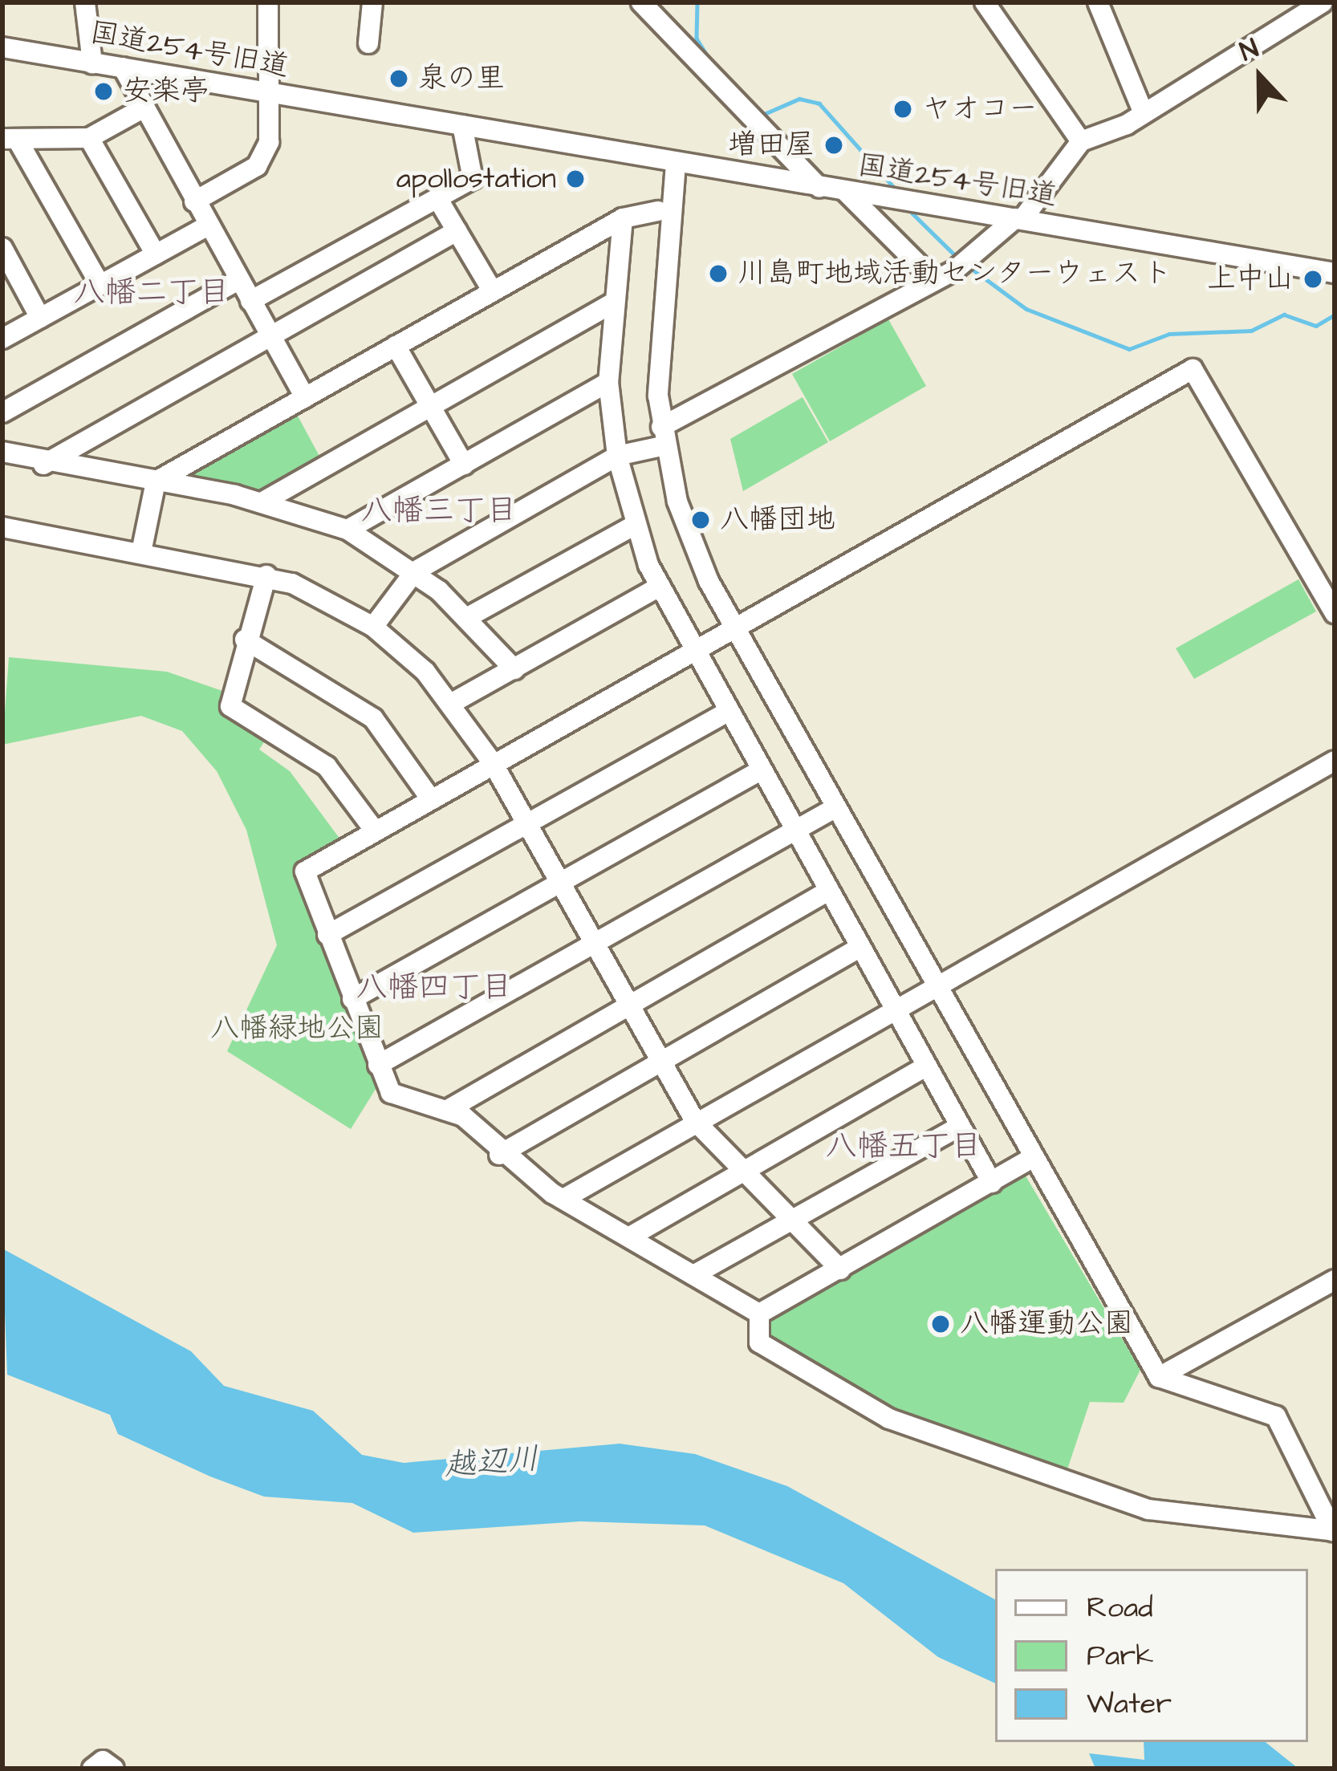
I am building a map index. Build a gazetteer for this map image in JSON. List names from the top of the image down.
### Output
{
  "streets": {
    "street": ["国道254号旧道"]
  },
  "districts": [
    "八幡二丁目",
    "八幡三丁目",
    "八幡四丁目",
    "八幡五丁目"
  ],
  "water": ["越辺川"],
  "parks": ["八幡緑地公園"],
  "places": [
    "泉の里",
    "安楽亭",
    "ヤオコー",
    "増田屋",
    "apollostation",
    "川島町地域活動センターウェスト",
    "上中山",
    "八幡団地",
    "八幡運動公園"
  ],
  "legend": ["Road", "Park", "Water"],
  "north": "top"
}
